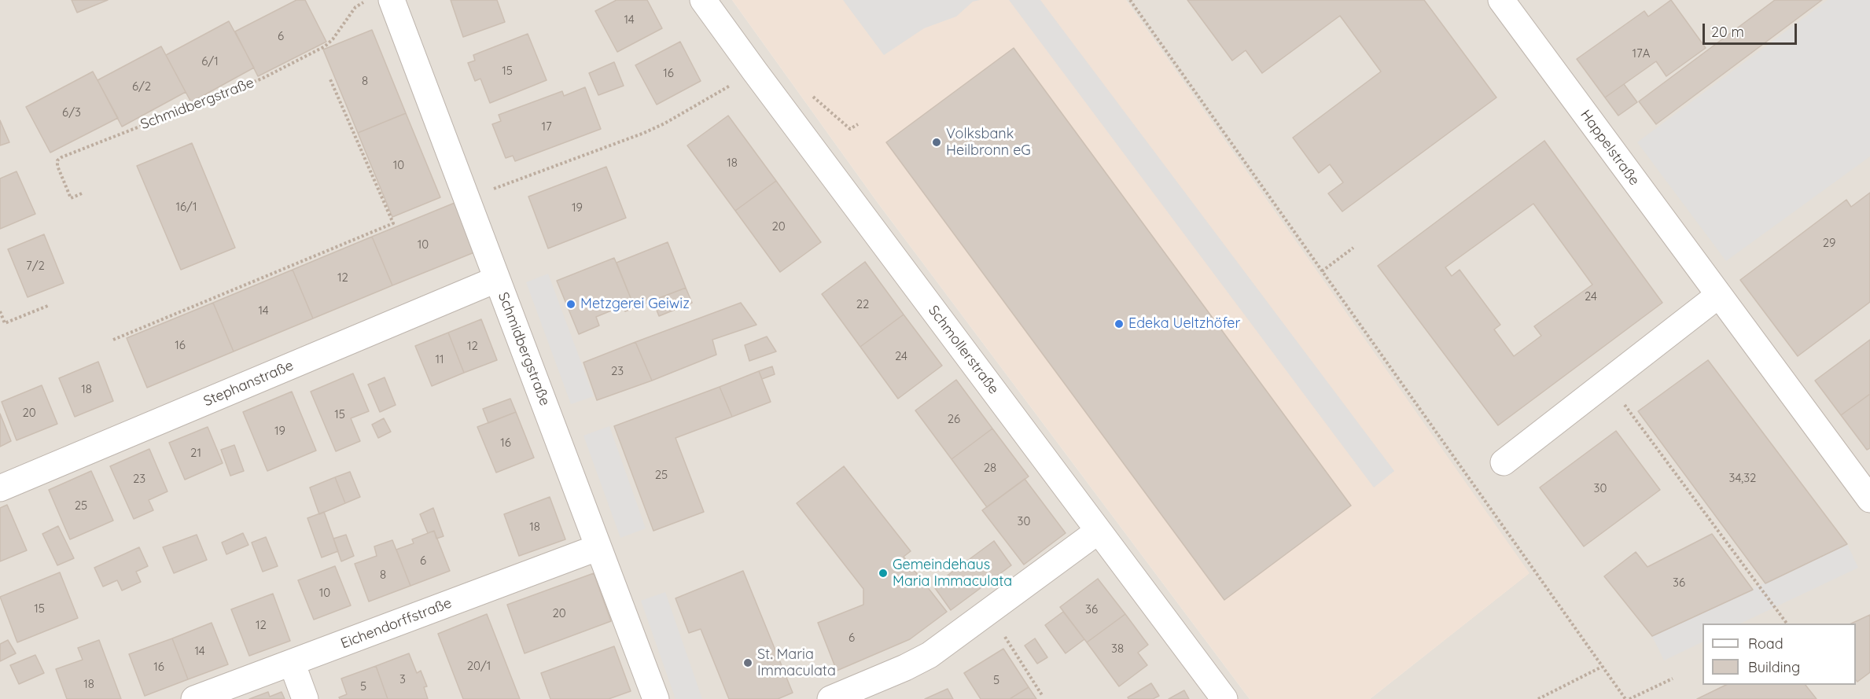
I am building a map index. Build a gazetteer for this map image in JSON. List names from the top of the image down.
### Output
{
  "streets": {
    "street": [
      "Schmidbergstraße",
      "Happelstraße",
      "Schmollerstraße",
      "Stephanstraße",
      "Eichendorffstraße"
    ]
  },
  "crossings": [
    ["Schmidbergstraße", "Stephanstraße"],
    ["Schmidbergstraße", "Eichendorffstraße"]
  ],
  "places": [
    "Volksbank Heilbronn eG",
    "Metzgerei Geiwiz",
    "Edeka Ueltzhöfer",
    "Gemeindehaus Maria Immaculata",
    "St. Maria Immaculata"
  ],
  "house_numbers": [
    "14",
    "6",
    "17A",
    "6/1",
    "15",
    "16",
    "8",
    "6/2",
    "6/3",
    "17",
    "18",
    "10",
    "16/1",
    "19",
    "20",
    "29",
    "10",
    "7/2",
    "12",
    "24",
    "22",
    "14",
    "16",
    "12",
    "24",
    "11",
    "23",
    "18",
    "20",
    "15",
    "26",
    "19",
    "16",
    "21",
    "28",
    "25",
    "34,32",
    "23",
    "30",
    "25",
    "30",
    "18",
    "6",
    "8",
    "36",
    "10",
    "15",
    "36",
    "20",
    "12",
    "6",
    "38",
    "14",
    "20/1",
    "16",
    "3",
    "5",
    "18",
    "5"
  ],
  "legend": ["Road", "Building"],
  "scale_bar": "20 m"
}
